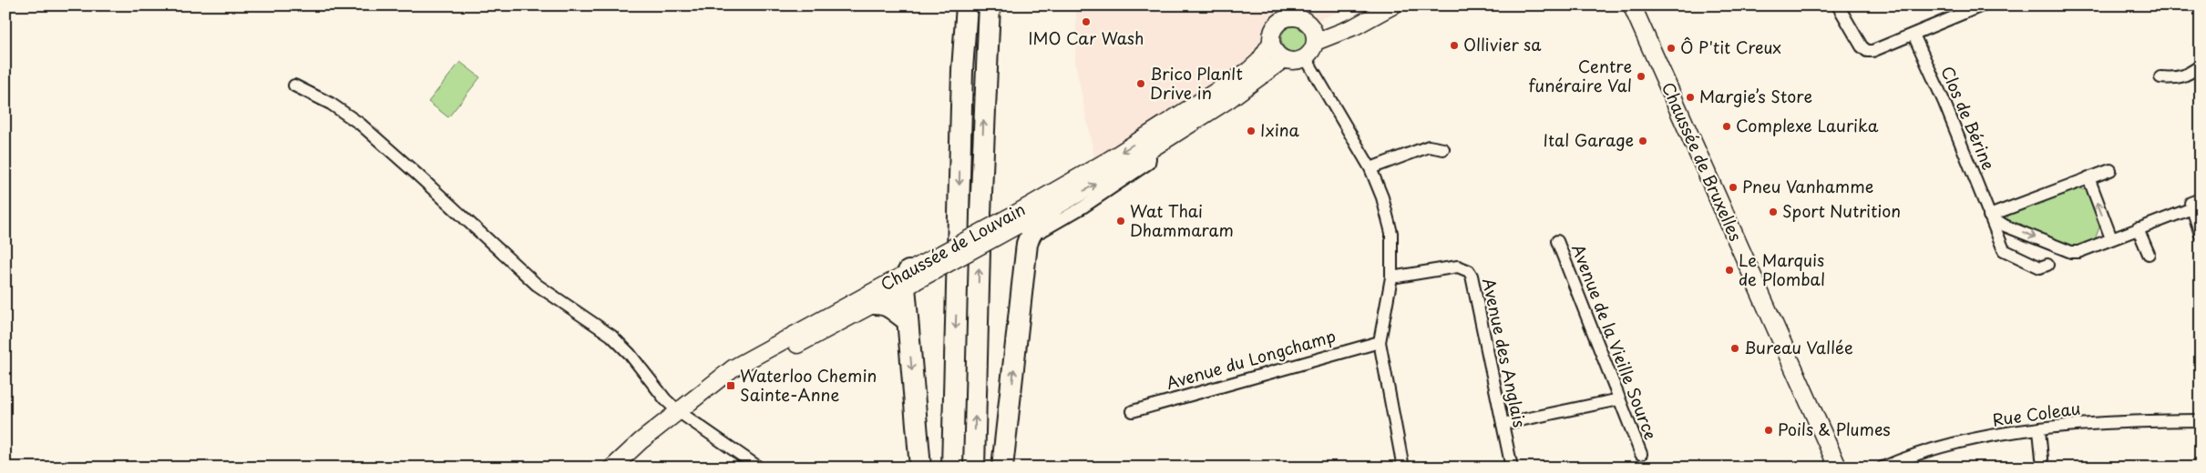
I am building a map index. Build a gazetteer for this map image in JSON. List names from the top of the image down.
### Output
{
  "streets": {
    "main road": ["Chaussée de Bruxelles", "Chaussée de Louvain"],
    "street": [
      "Clos de Bérine",
      "Avenue de la Vieille Source",
      "Avenue des Anglais",
      "Avenue du Longchamp",
      "Rue Coleau"
    ]
  },
  "places": {
    "other": [
      "IMO Car Wash",
      "Ollivier sa",
      "Ô P'tit Creux",
      "Centre funéraire Val",
      "Brico PlanIt Drive in",
      "Margie’s Store",
      "Complexe Laurika",
      "Ixina",
      "Ital Garage",
      "Pneu Vanhamme",
      "Sport Nutrition",
      "Wat Thai Dhammaram",
      "Le Marquis de Plombal",
      "Bureau Vallée",
      "Poils & Plumes"
    ],
    "transit": ["Waterloo Chemin Sainte-Anne"]
  }
}
